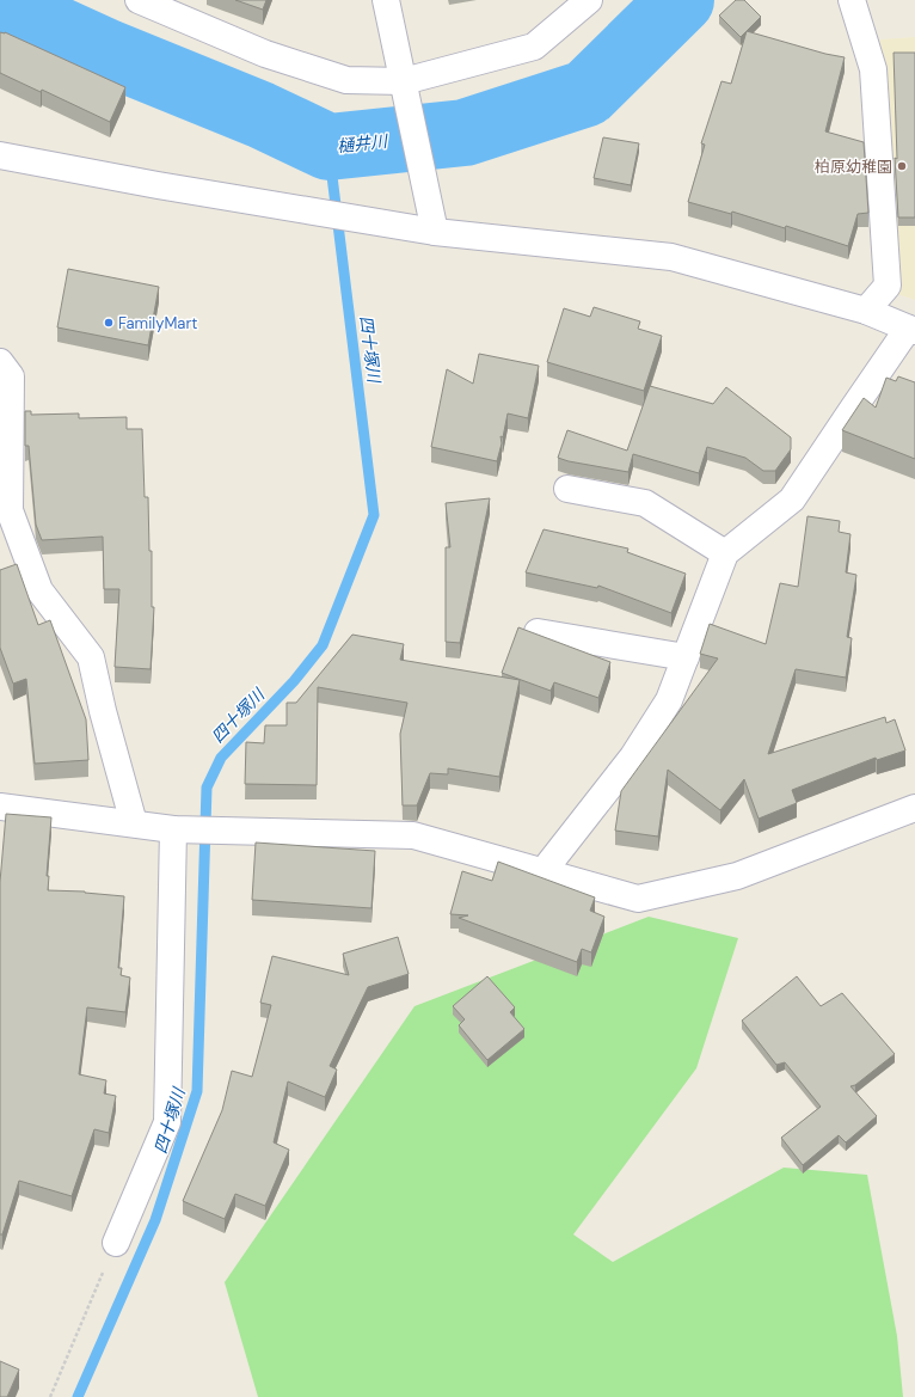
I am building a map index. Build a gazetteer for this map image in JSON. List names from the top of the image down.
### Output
{
  "water": ["樋井川", "四十塚川"],
  "places": ["柏原幼稚園", "FamilyMart"]
}
